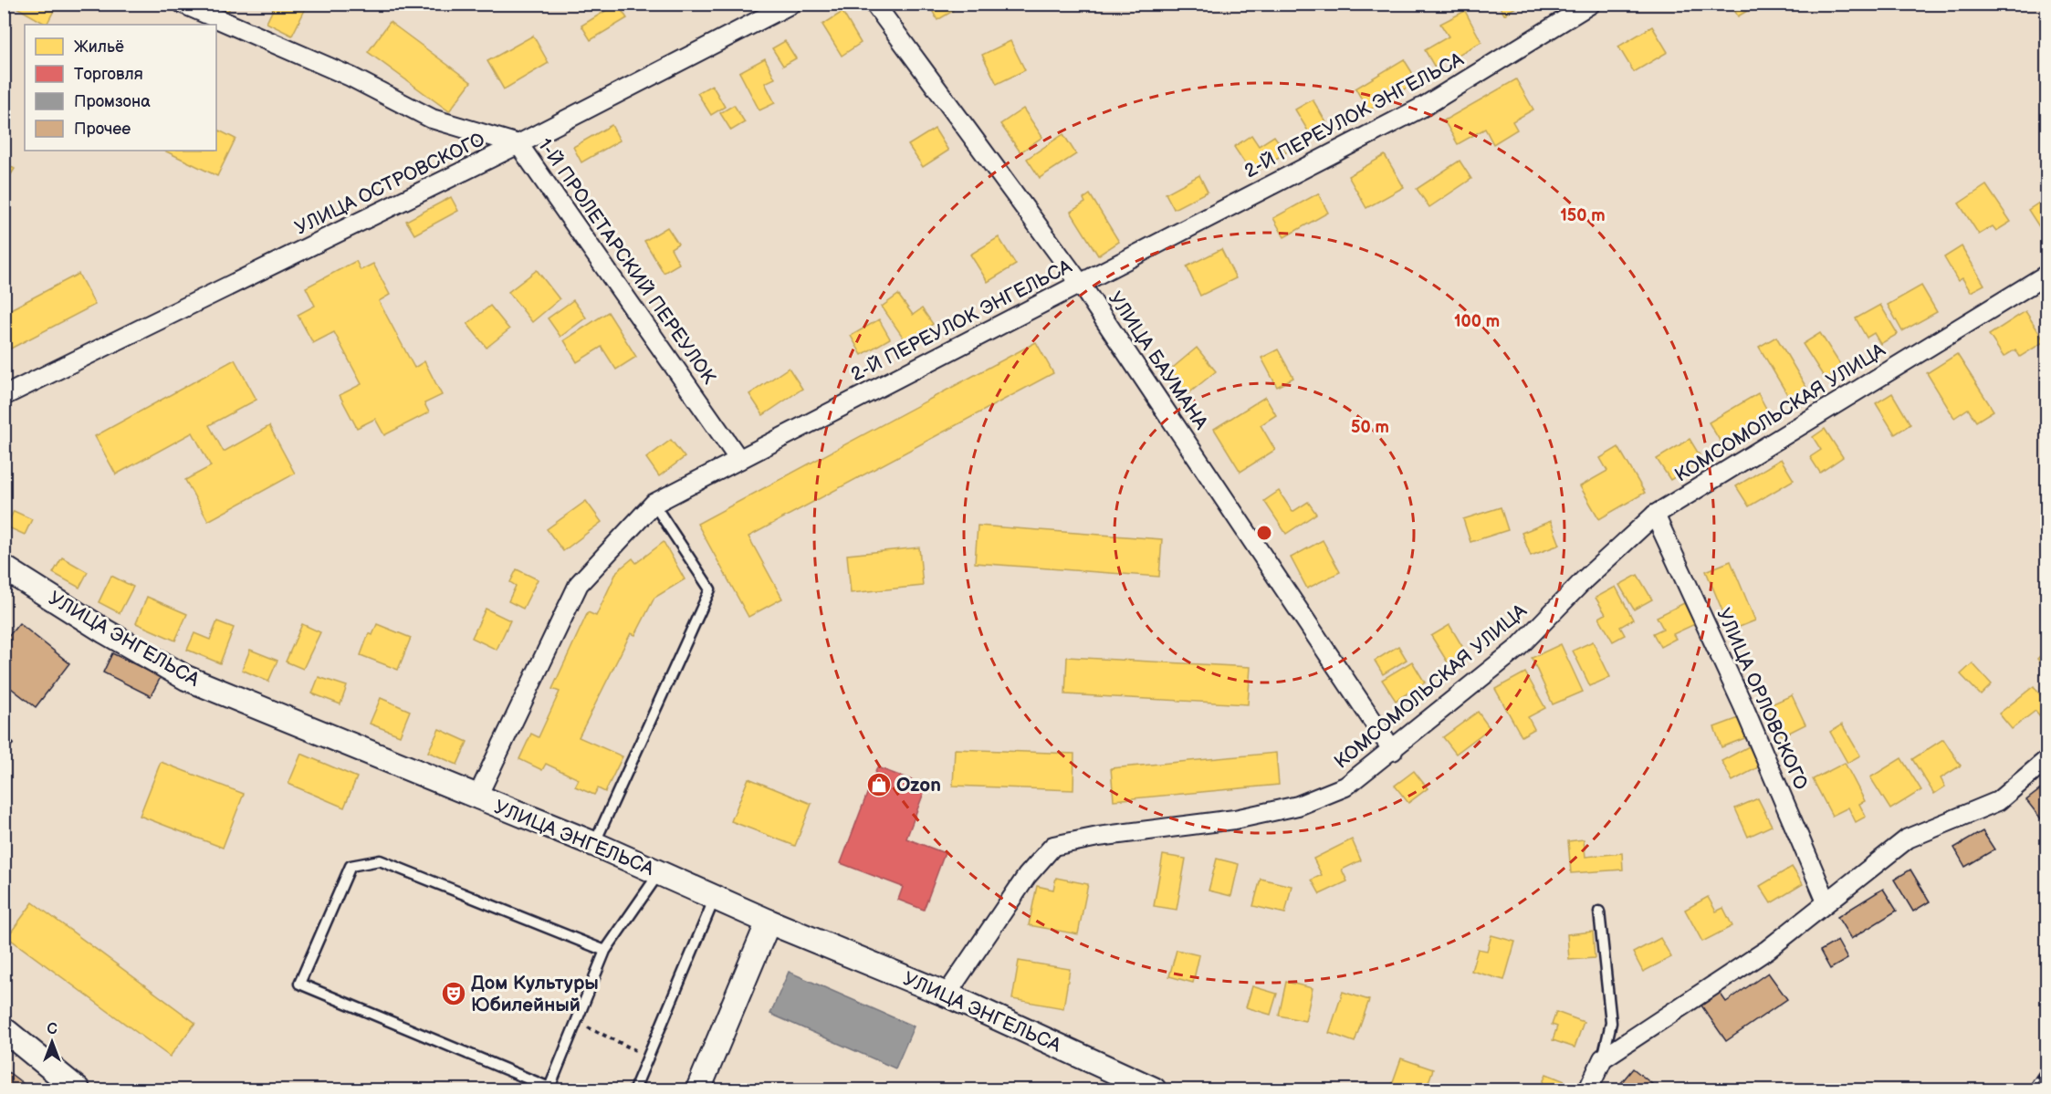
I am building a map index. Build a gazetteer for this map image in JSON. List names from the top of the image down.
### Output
{
  "streets": {
    "street": [
      "2-Й ПЕРЕУЛОК ЭНГЕЛЬСА",
      "УЛИЦА ОСТРОВСКОГО",
      "1-Й ПРОЛЕТАРСКИЙ ПЕРЕУЛОК",
      "УЛИЦА БАУМАНА",
      "КОМСОМОЛЬСКАЯ УЛИЦА",
      "УЛИЦА ЭНГЕЛЬСА",
      "УЛИЦА ОРЛОВСКОГО"
    ]
  },
  "crossings": [
    ["2-Й ПЕРЕУЛОК ЭНГЕЛЬСА", "1-Й ПРОЛЕТАРСКИЙ ПЕРЕУЛОК"],
    ["2-Й ПЕРЕУЛОК ЭНГЕЛЬСА", "УЛИЦА БАУМАНА"],
    ["2-Й ПЕРЕУЛОК ЭНГЕЛЬСА", "УЛИЦА ЭНГЕЛЬСА"],
    ["УЛИЦА ОСТРОВСКОГО", "1-Й ПРОЛЕТАРСКИЙ ПЕРЕУЛОК"],
    ["УЛИЦА БАУМАНА", "КОМСОМОЛЬСКАЯ УЛИЦА"],
    ["КОМСОМОЛЬСКАЯ УЛИЦА", "УЛИЦА ЭНГЕЛЬСА"],
    ["КОМСОМОЛЬСКАЯ УЛИЦА", "УЛИЦА ОРЛОВСКОГО"]
  ],
  "places": {
    "shop": ["Ozon"],
    "theatre": ["Дом Культуры Юбилейный"]
  },
  "legend": [
    "Жильё",
    "Торговля",
    "Промзона",
    "Прочее"
  ],
  "north": "top",
  "rings": ["150 m", "100 m", "50 m"]
}
